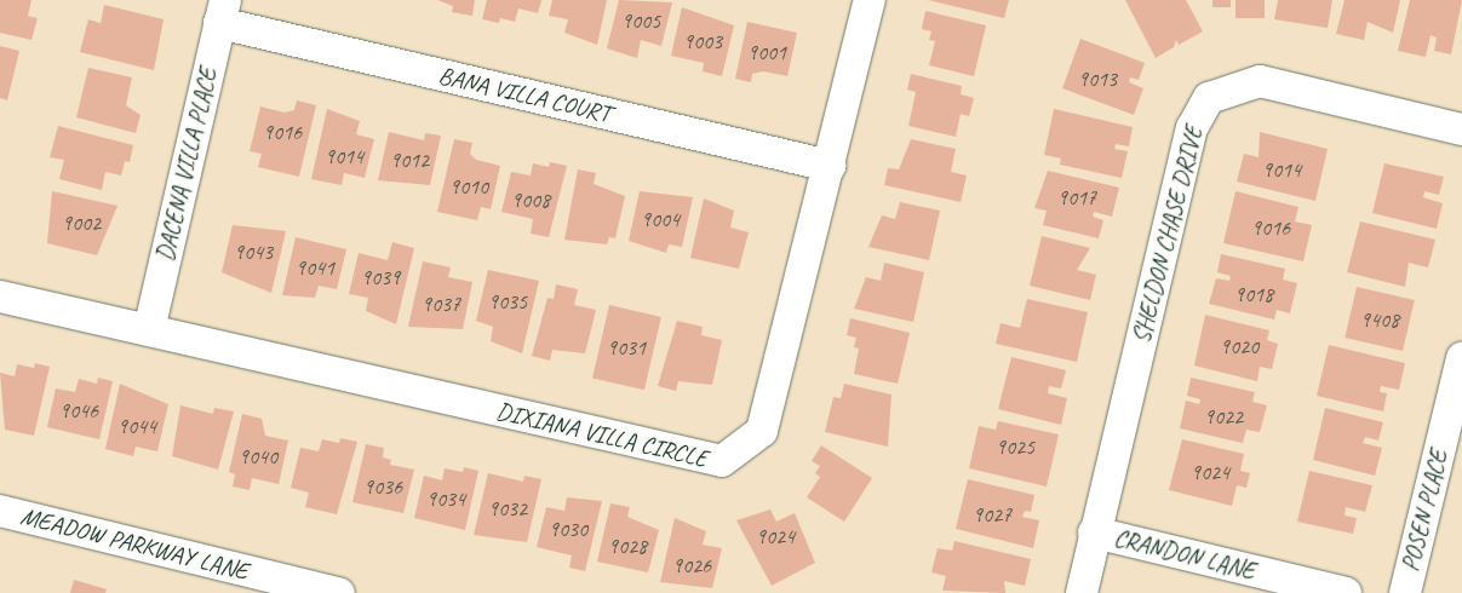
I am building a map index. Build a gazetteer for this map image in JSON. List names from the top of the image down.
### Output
{
  "streets": {
    "street": [
      "BANA VILLA COURT",
      "DACENA VILLA PLACE",
      "SHELDON CHASE DRIVE",
      "DIXIANA VILLA CIRCLE",
      "POSEN PLACE",
      "MEADOW PARKWAY LANE",
      "CRANDON LANE"
    ]
  },
  "crossings": [
    ["BANA VILLA COURT", "DACENA VILLA PLACE"],
    ["BANA VILLA COURT", "DIXIANA VILLA CIRCLE"],
    ["DACENA VILLA PLACE", "DIXIANA VILLA CIRCLE"],
    ["SHELDON CHASE DRIVE", "CRANDON LANE"]
  ],
  "house_numbers": [
    "9005",
    "9003",
    "9001",
    "9013",
    "9016",
    "9014",
    "9012",
    "9014",
    "9010",
    "9017",
    "9008",
    "9004",
    "9002",
    "9016",
    "9043",
    "9041",
    "9039",
    "9018",
    "9035",
    "9037",
    "9408",
    "9020",
    "9031",
    "9046",
    "9022",
    "9044",
    "9025",
    "9040",
    "9024",
    "9036",
    "9034",
    "9032",
    "9027",
    "9030",
    "9024",
    "9028",
    "9026"
  ]
}
